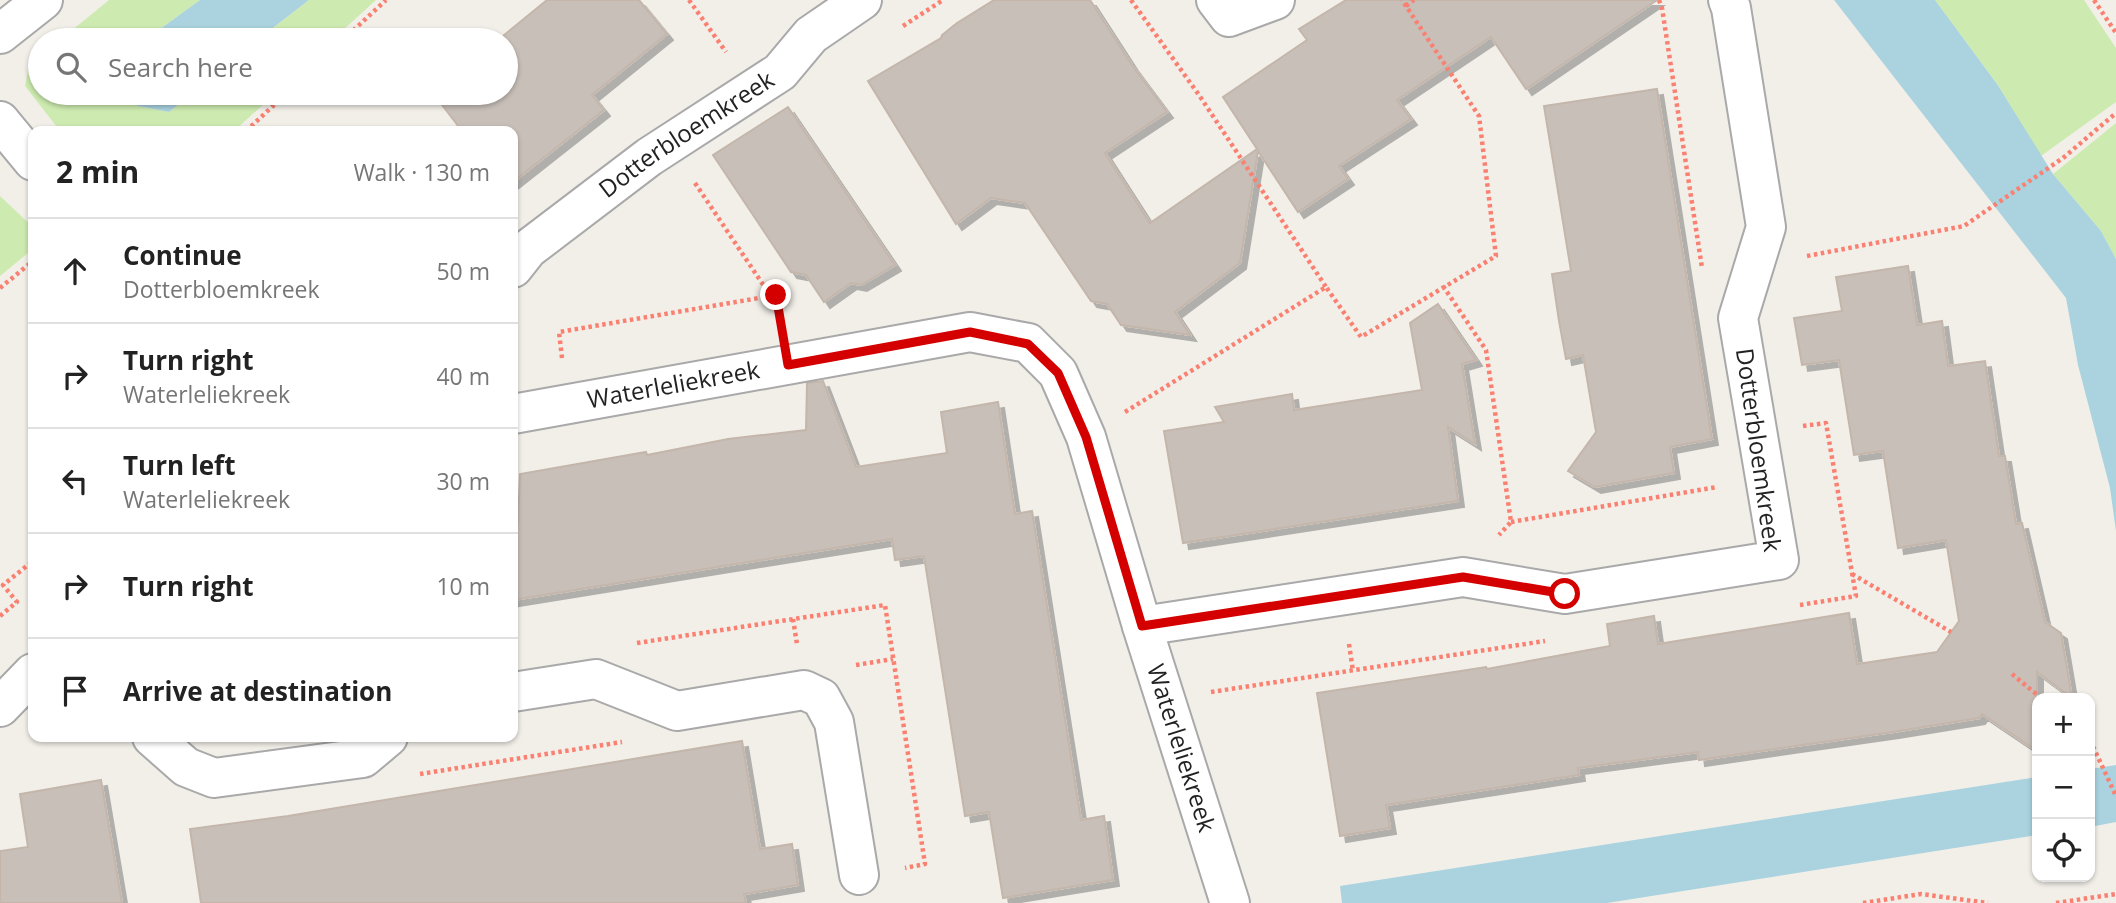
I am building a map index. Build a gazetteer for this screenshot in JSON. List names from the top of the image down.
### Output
{
  "streets": {
    "street": ["Dotterbloemkreek", "Waterleliekreek"]
  },
  "crossings": [
    ["Dotterbloemkreek", "Waterleliekreek"]
  ],
  "page": {
    "search": "Search here",
    "heading": ["2 min", "Walk · 130 m"],
    "list": [
      ["Continue", "Dotterbloemkreek", "50 m"],
      ["Turn right", "Waterleliekreek", "40 m"],
      ["Turn left", "Waterleliekreek", "30 m"],
      ["Turn right", "10 m"],
      "Arrive at destination"
    ],
    "map_buttons": ["+", "−"]
  }
}
